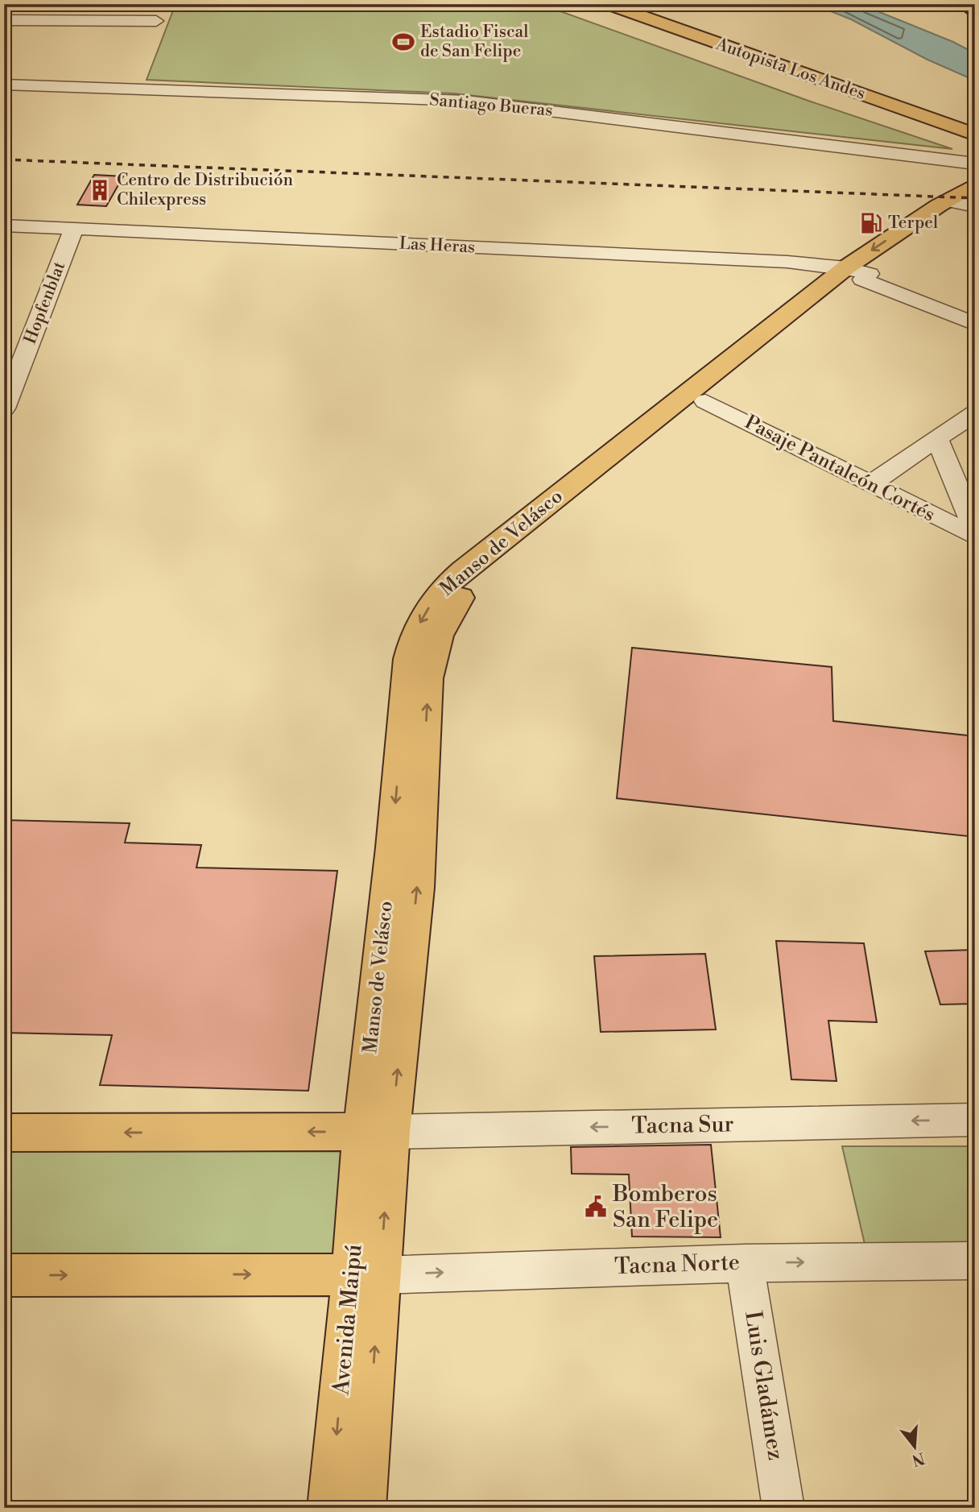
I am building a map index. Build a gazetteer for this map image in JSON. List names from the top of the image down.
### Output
{
  "streets": {
    "main road": ["Autopista Los Andes", "Manso de Velásco", "Avenida Maipú"],
    "street": [
      "Santiago Bueras",
      "Las Heras",
      "Hopfenblat",
      "Pasaje Pantaleón Cortés",
      "Tacna Sur",
      "Tacna Norte",
      "Luis Gladámez"
    ]
  },
  "crossings": [
    ["Las Heras", "Hopfenblat"],
    ["Las Heras", "Manso de Velásco"],
    ["Pasaje Pantaleón Cortés", "Manso de Velásco"],
    ["Manso de Velásco", "Tacna Sur"],
    ["Manso de Velásco", "Avenida Maipú"],
    ["Tacna Sur", "Avenida Maipú"],
    ["Tacna Norte", "Avenida Maipú"],
    ["Tacna Norte", "Luis Gladámez"]
  ],
  "one_way": ["Tacna Sur", "Tacna Norte"],
  "places": {
    "sports": ["Estadio Fiscal de San Felipe"],
    "building": ["Centro de Distribución Chilexpress"],
    "fuel station": ["Terpel"],
    "public building": ["Bomberos San Felipe"]
  },
  "north": "bottom"
}
